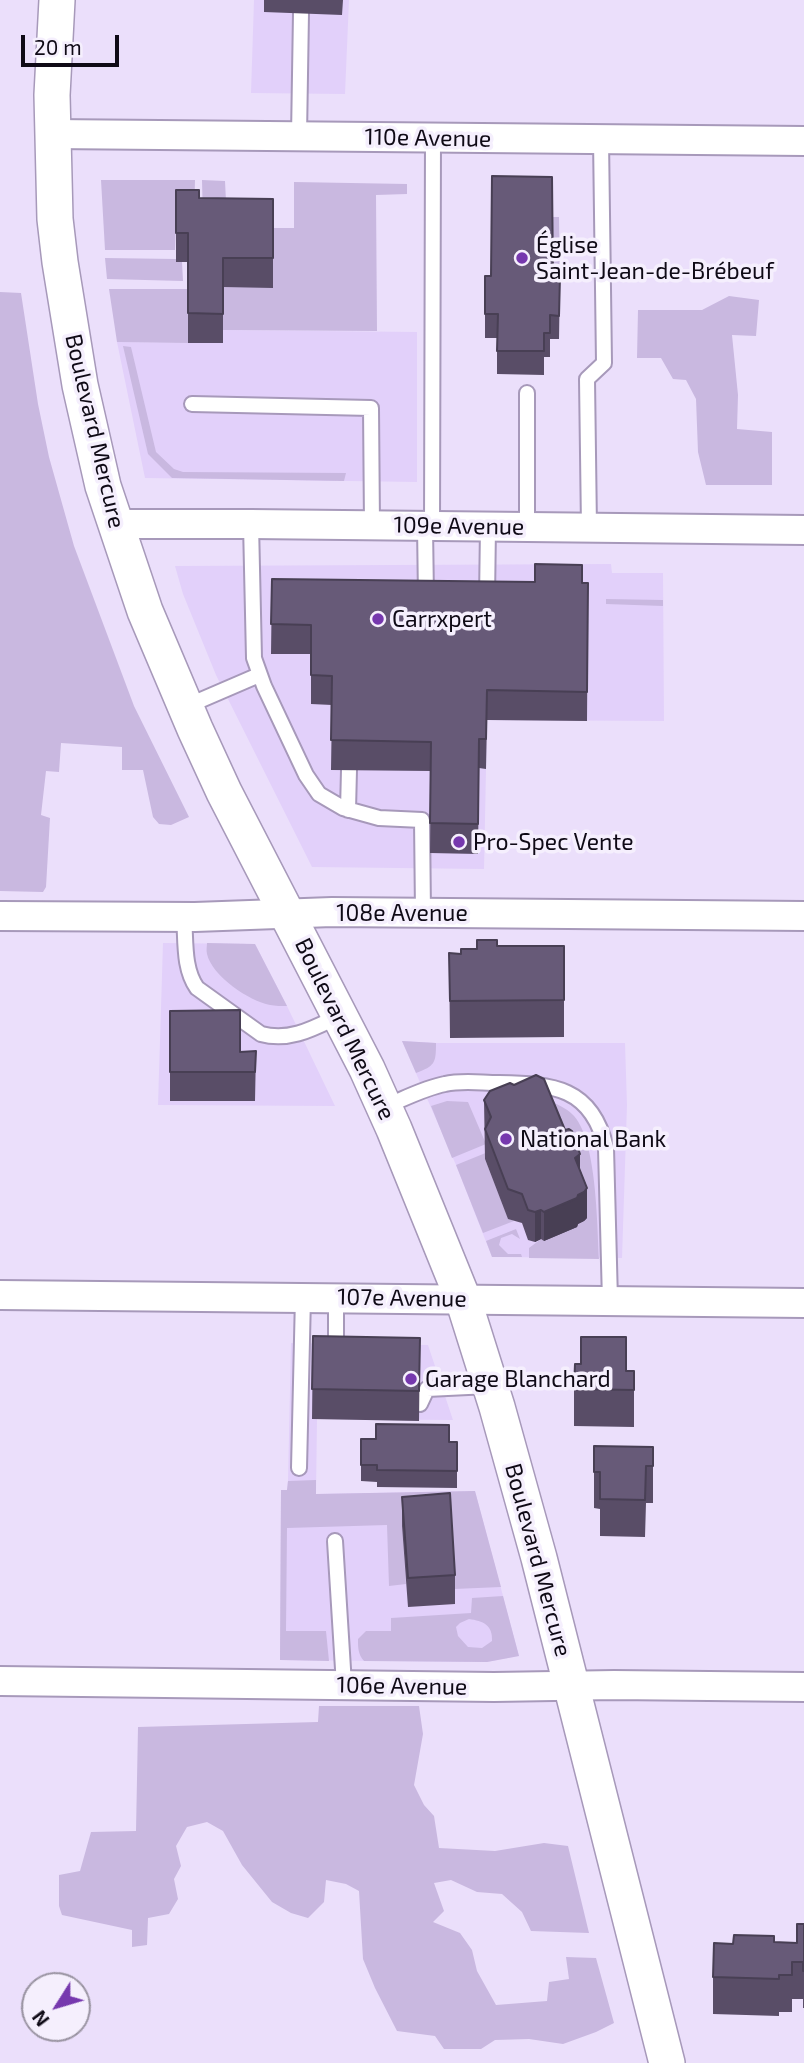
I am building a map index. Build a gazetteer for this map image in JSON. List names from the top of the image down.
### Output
{
  "streets": {
    "street": [
      "110e Avenue",
      "Boulevard Mercure",
      "109e Avenue",
      "108e Avenue",
      "107e Avenue",
      "106e Avenue"
    ]
  },
  "crossings": [
    ["110e Avenue", "Boulevard Mercure"],
    ["Boulevard Mercure", "109e Avenue"],
    ["Boulevard Mercure", "108e Avenue"],
    ["Boulevard Mercure", "107e Avenue"],
    ["Boulevard Mercure", "106e Avenue"]
  ],
  "places": [
    "Église Saint-Jean-de-Brébeuf",
    "Carrxpert",
    "Pro-Spec Vente",
    "National Bank",
    "Garage Blanchard"
  ],
  "scale_bar": "20 m",
  "north": "bottom left"
}
